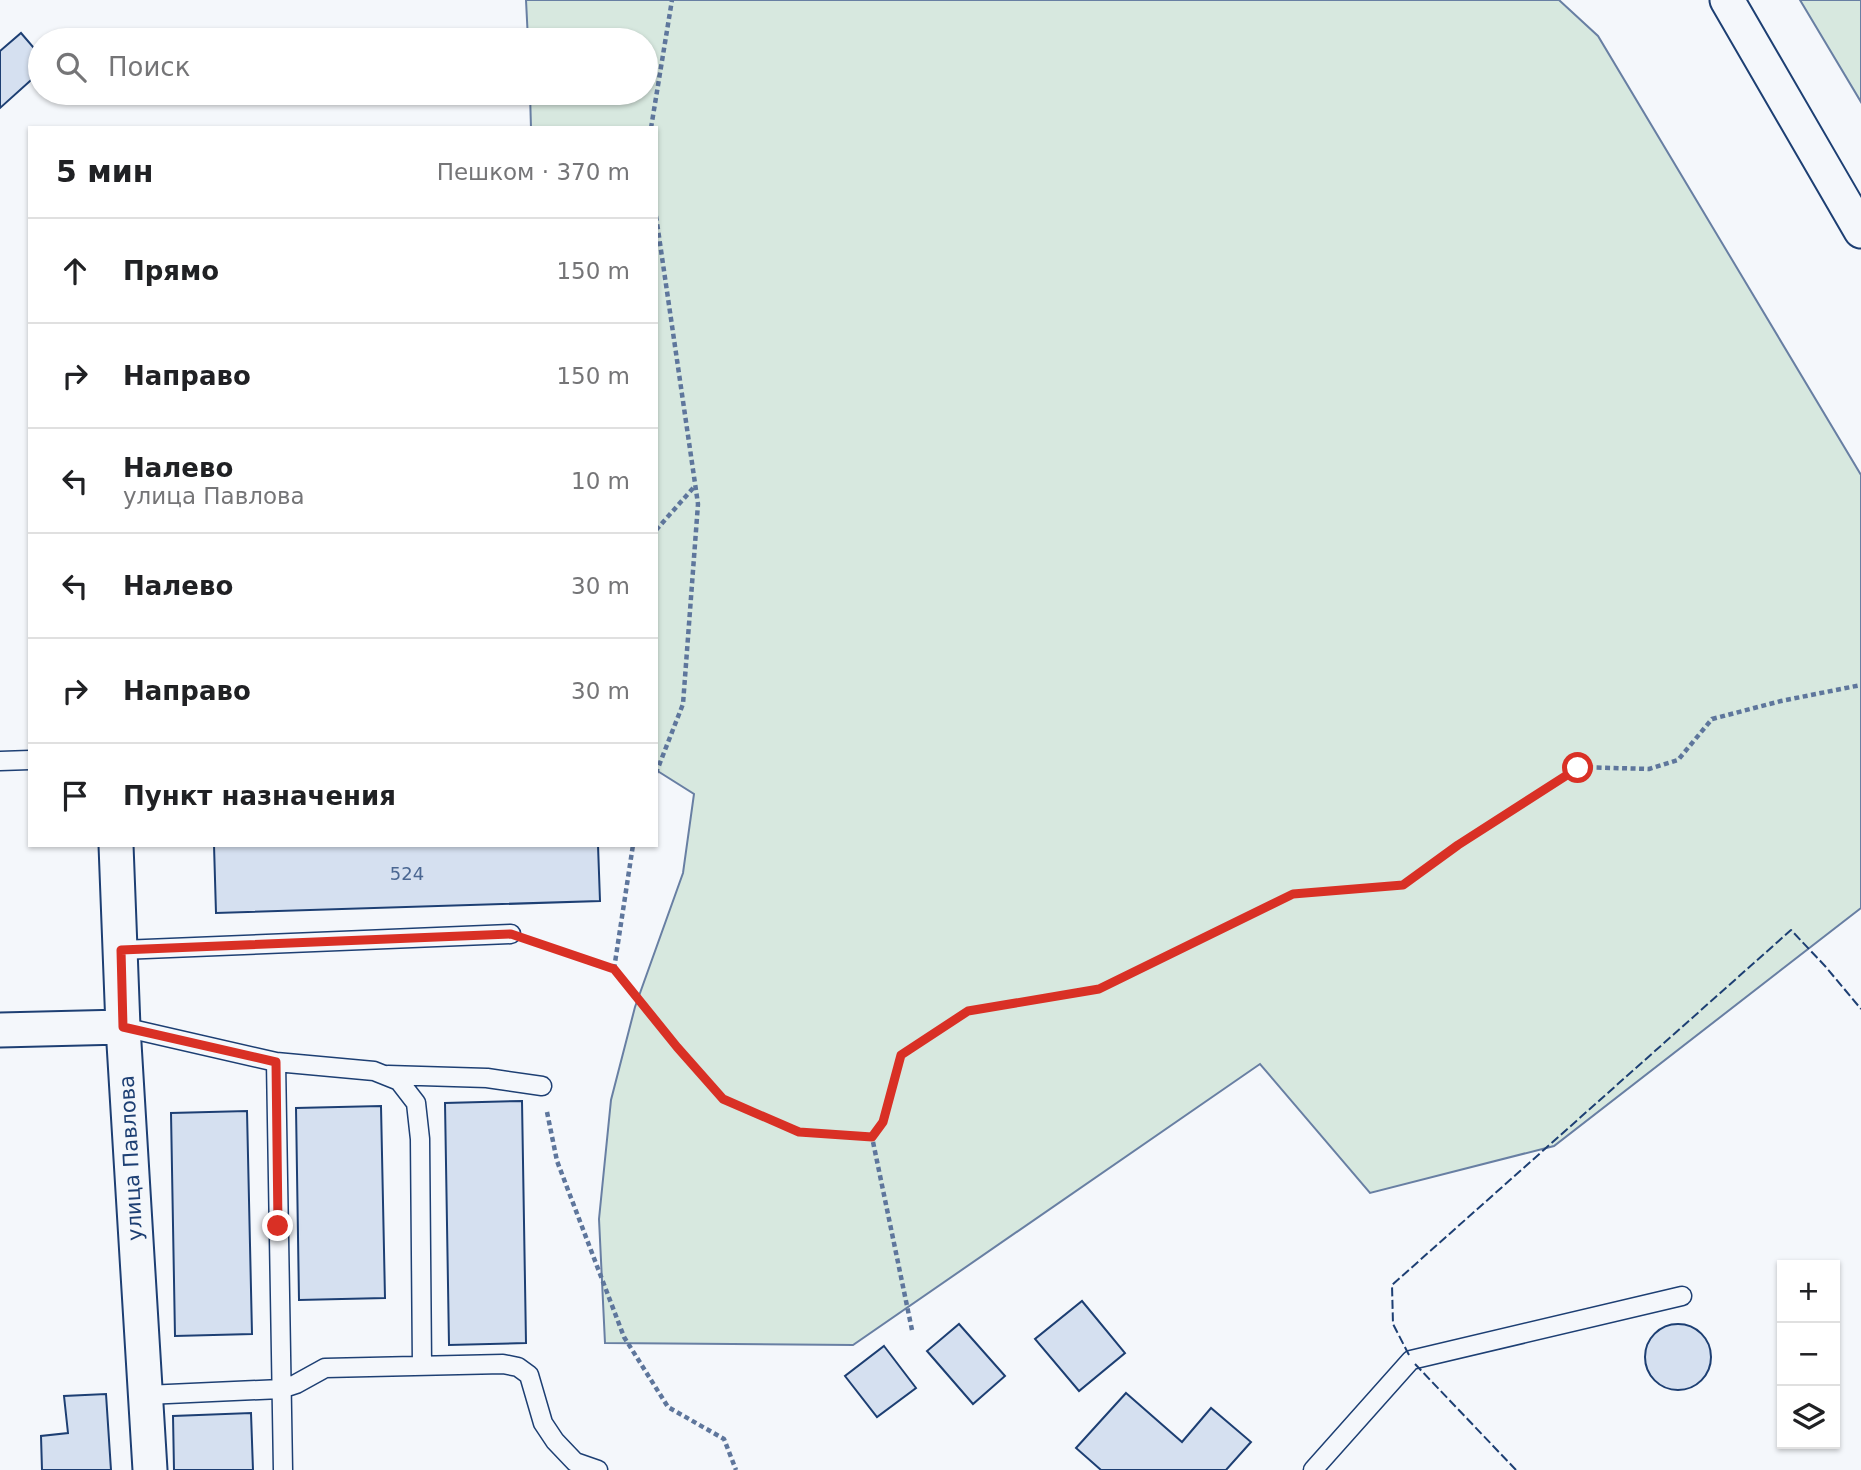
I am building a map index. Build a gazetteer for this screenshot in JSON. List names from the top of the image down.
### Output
{
  "streets": {
    "street": ["улица Павлова"]
  },
  "house_numbers": ["524"],
  "page": {
    "search": "Поиск",
    "heading": ["5 мин", "Пешком · 370 m"],
    "list": [
      ["Прямо", "150 m"],
      ["Направо", "150 m"],
      ["Налево", "улица Павлова", "10 m"],
      ["Налево", "30 m"],
      ["Направо", "30 m"],
      "Пункт назначения"
    ],
    "map_buttons": ["+", "−"]
  }
}
